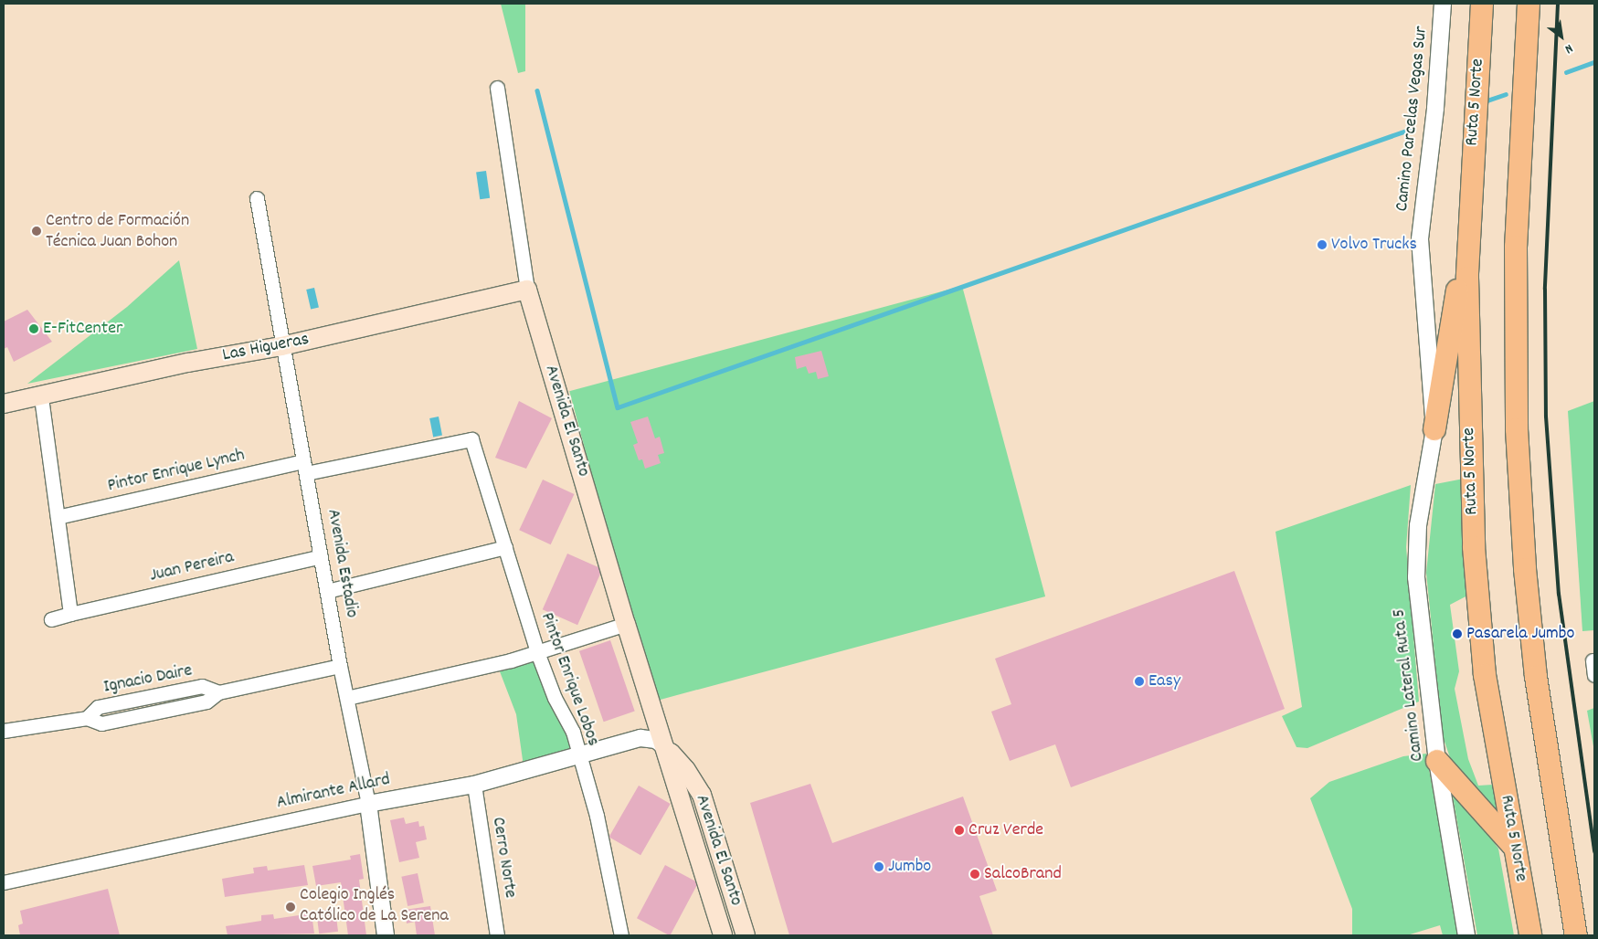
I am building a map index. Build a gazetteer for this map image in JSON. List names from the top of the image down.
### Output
{
  "streets": {
    "highway": ["Ruta 5 Norte"],
    "main road": ["Las Higueras", "Avenida El Santo"],
    "street": [
      "Camino Parcelas Vegas Sur",
      "Pintor Enrique Lynch",
      "Avenida Estadio",
      "Juan Pereira",
      "Ignacio Daire",
      "Pintor Enrique Lobos",
      "Camino Lateral Ruta 5",
      "Almirante Allard",
      "Cerro Norte"
    ]
  },
  "crossings": [
    ["Camino Parcelas Vegas Sur", "Camino Lateral Ruta 5"],
    ["Las Higueras", "Avenida El Santo"],
    ["Las Higueras", "Avenida Estadio"],
    ["Avenida El Santo", "Almirante Allard"],
    ["Pintor Enrique Lynch", "Avenida Estadio"],
    ["Pintor Enrique Lynch", "Pintor Enrique Lobos"],
    ["Avenida Estadio", "Juan Pereira"],
    ["Avenida Estadio", "Ignacio Daire"],
    ["Avenida Estadio", "Almirante Allard"],
    ["Pintor Enrique Lobos", "Almirante Allard"],
    ["Almirante Allard", "Cerro Norte"]
  ],
  "places": [
    "Centro de Formación Técnica Juan Bohon",
    "Volvo Trucks",
    "E-FitCenter",
    "Pasarela Jumbo",
    "Easy",
    "Cruz Verde",
    "Jumbo",
    "SalcoBrand",
    "Colegio Inglés Católico de La Serena"
  ],
  "north": "bottom right"
}
